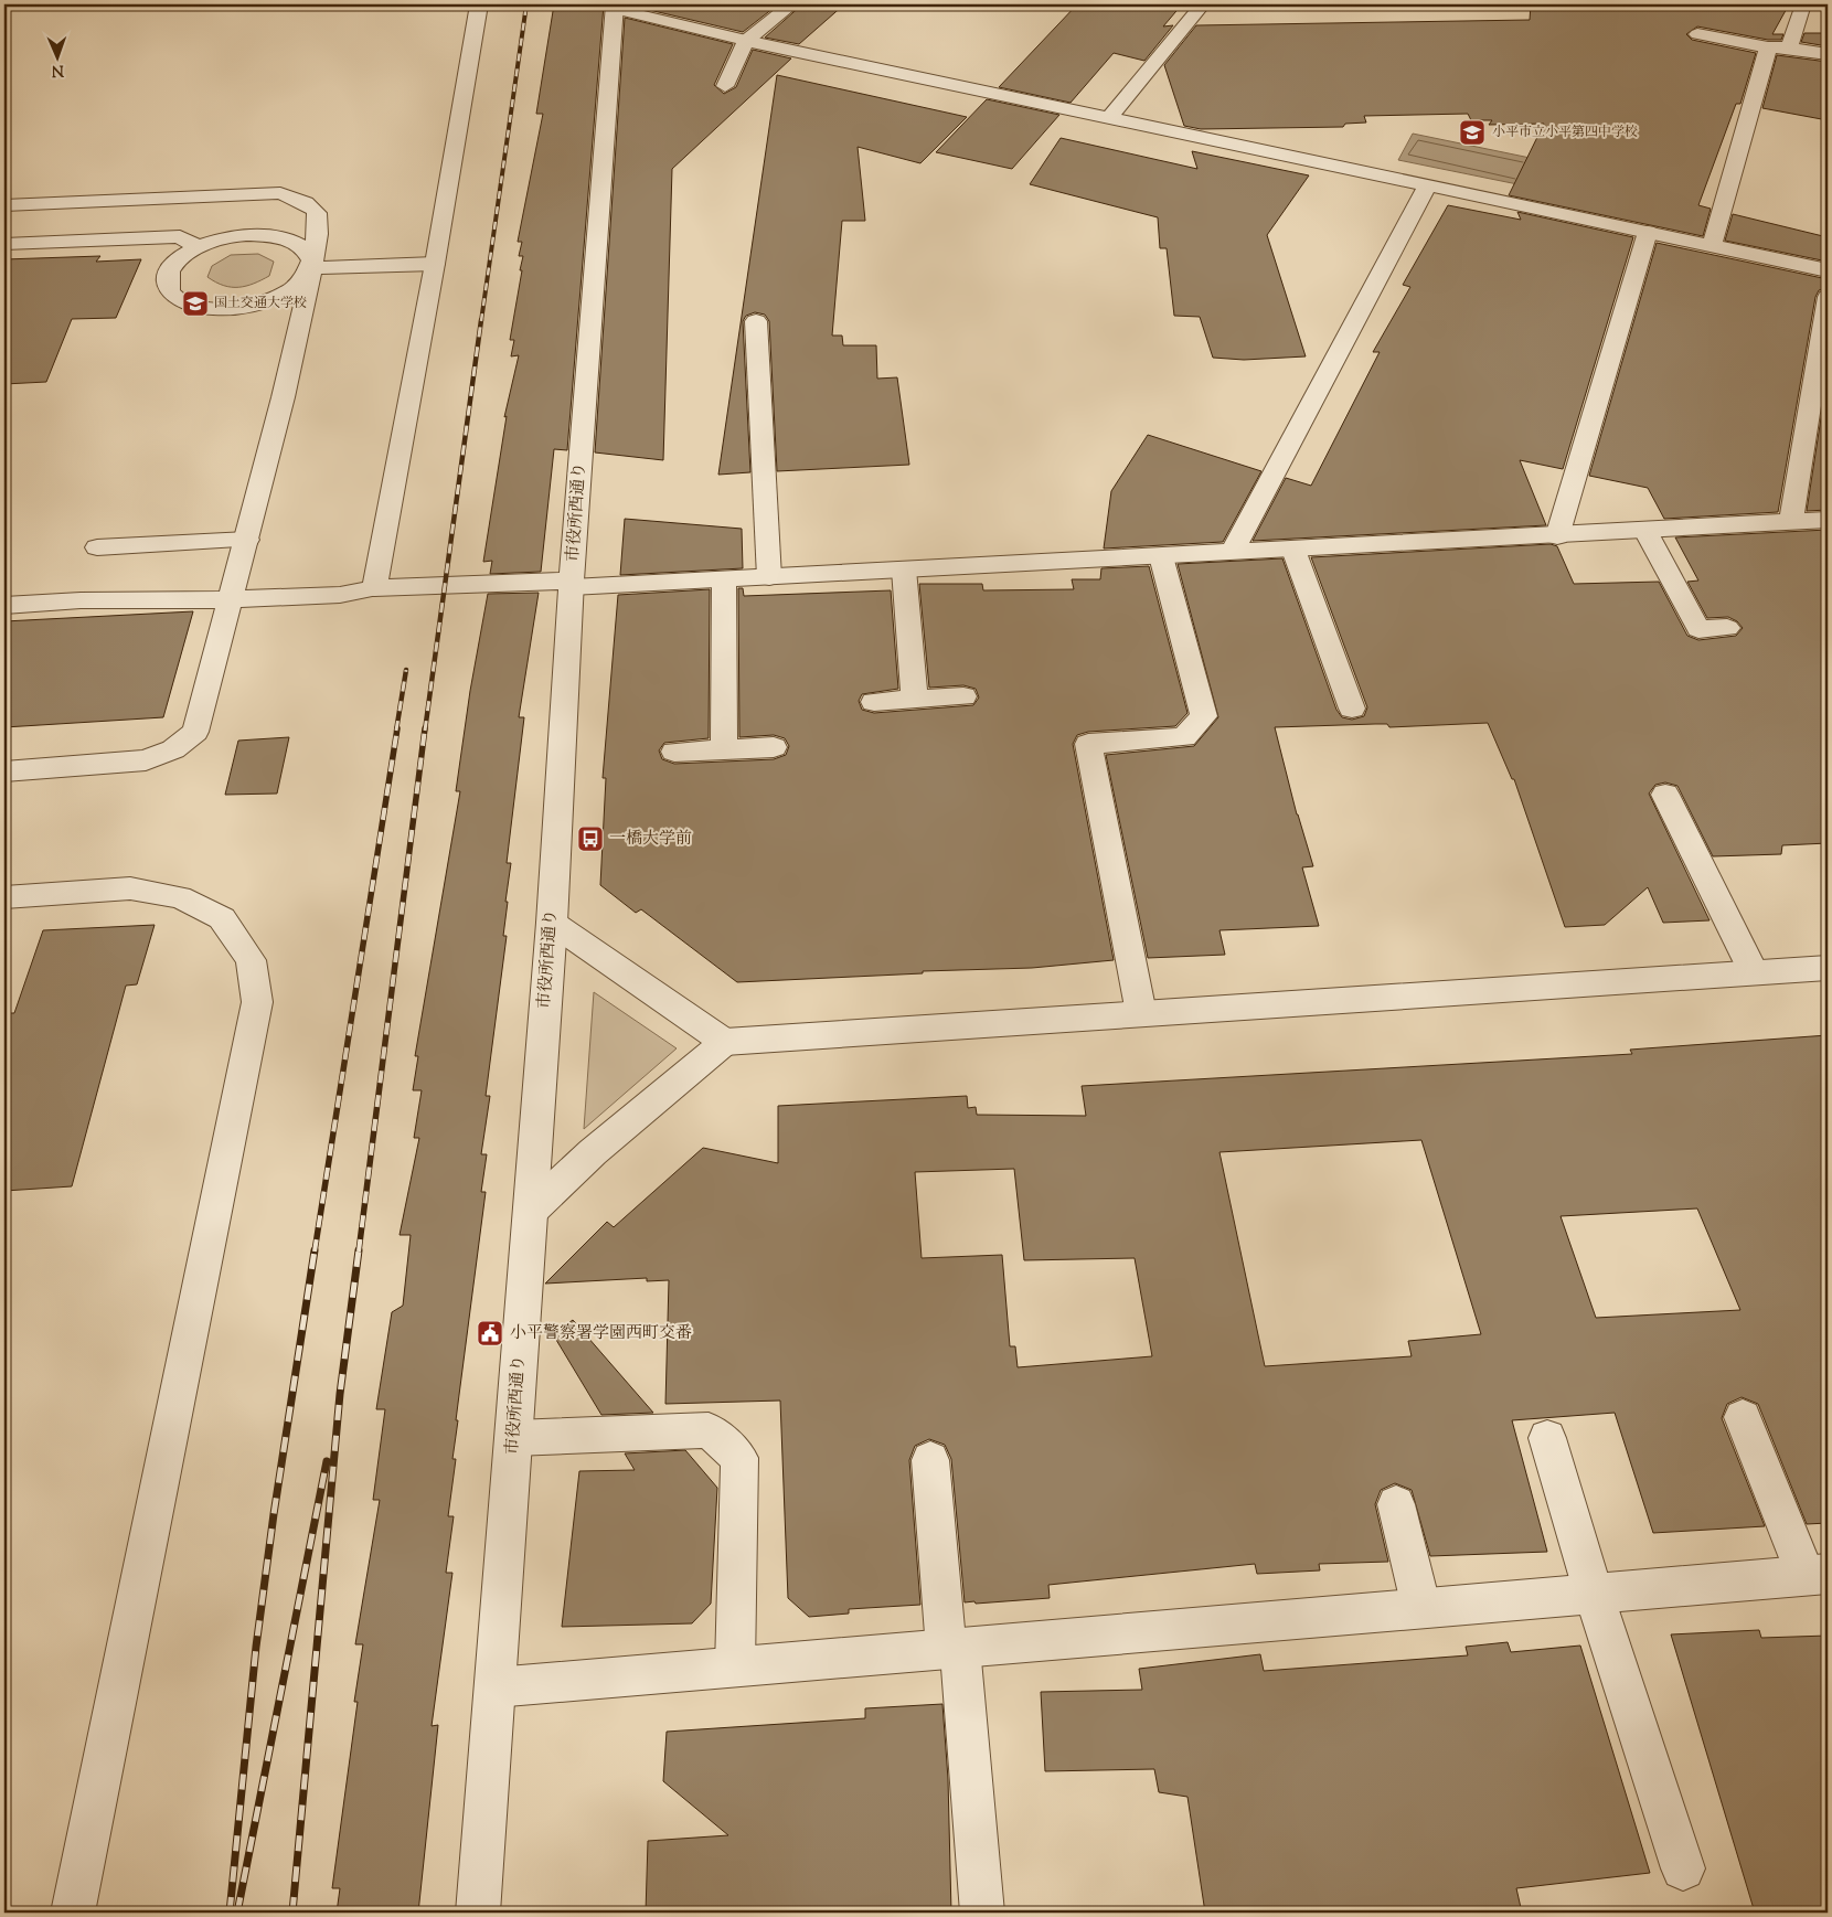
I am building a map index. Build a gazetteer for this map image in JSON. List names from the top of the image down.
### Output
{
  "streets": {
    "street": ["市役所西通り"]
  },
  "places": {
    "school or university": ["小平市立小平第四中学校", "国土交通大学校"],
    "bus stop": ["一橋大学前"],
    "public building": ["小平警察署学園西町交番"]
  },
  "north": "bottom"
}
